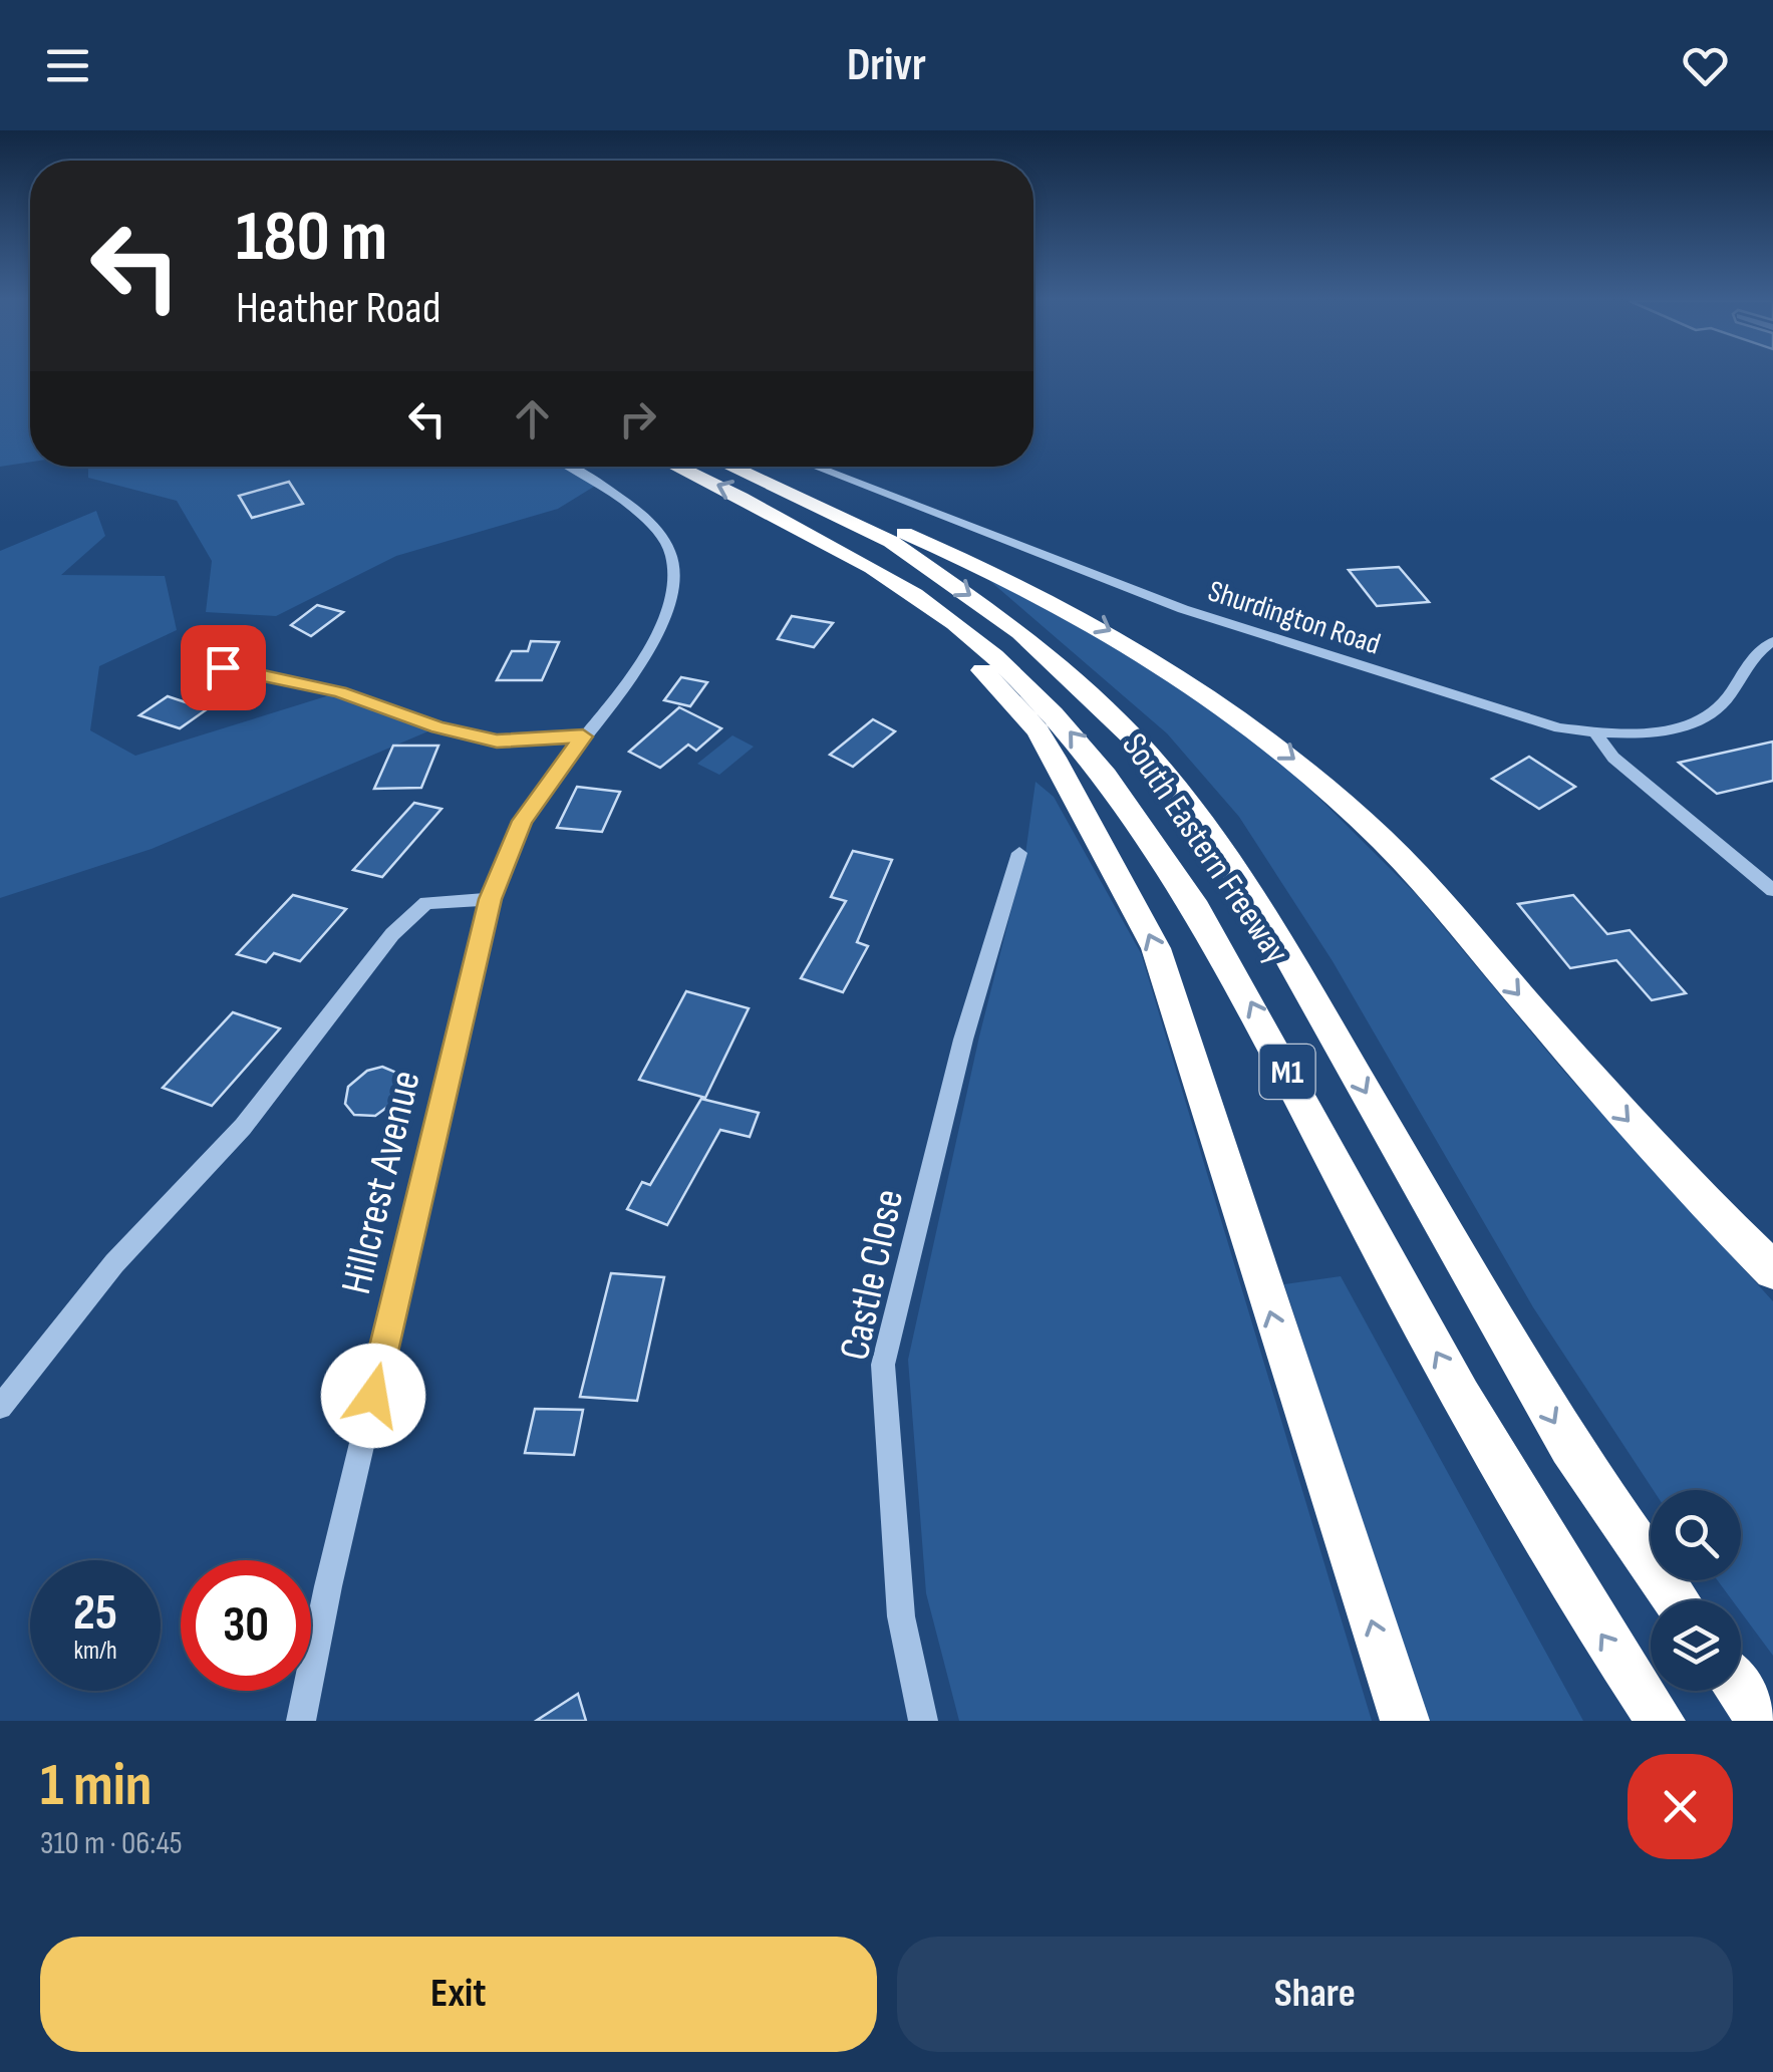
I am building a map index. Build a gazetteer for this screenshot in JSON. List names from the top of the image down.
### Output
{
  "streets": {
    "highway": ["South Eastern Freeway", "M1"],
    "street": ["Shurdington Road", "Hillcrest Avenue", "Castle Close"]
  },
  "crossings": [
    ["South Eastern Freeway", "M1"]
  ],
  "page": {
    "header": "Drivr",
    "turn": ["180 m", "Heather Road"],
    "speed": "25 km/h",
    "limit": "30",
    "heading": ["1 min", "310 m · 06:45"],
    "buttons": ["Exit", "Share"]
  }
}
